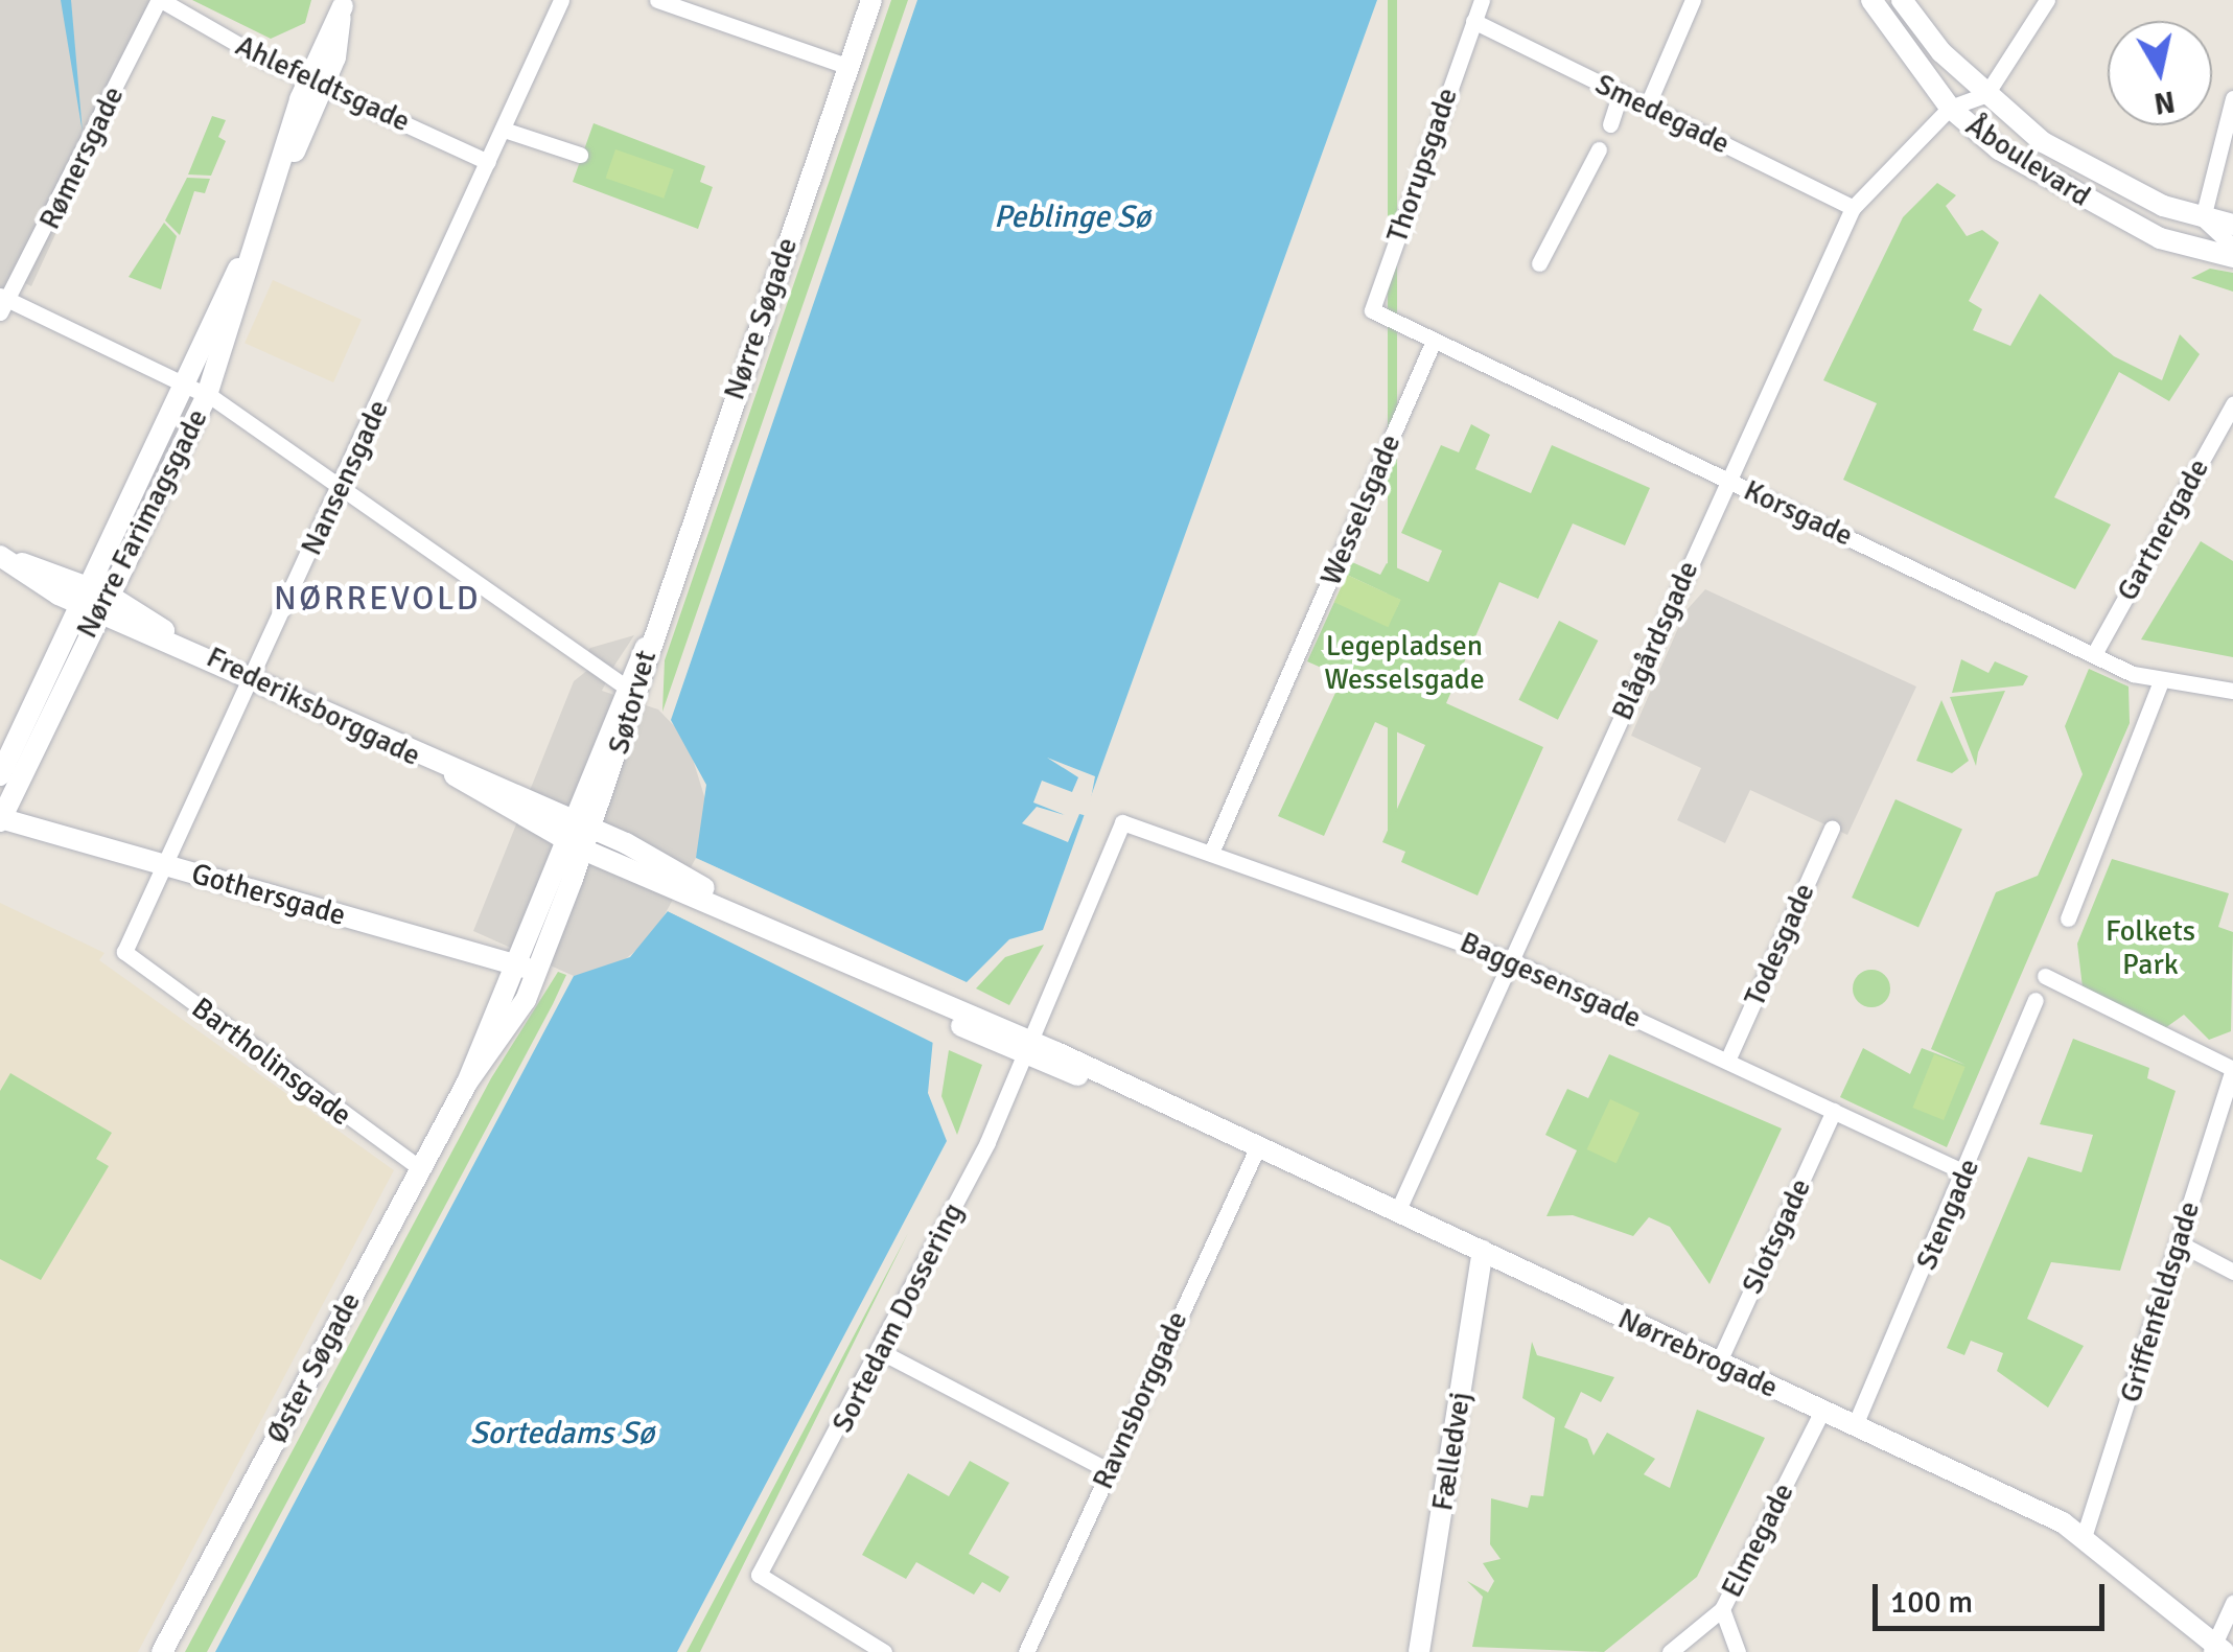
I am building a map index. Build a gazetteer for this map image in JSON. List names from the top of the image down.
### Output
{
  "streets": {
    "street": [
      "Ahlefeldtsgade",
      "Smedegade",
      "Rømersgade",
      "Åboulevard",
      "Thorupsgade",
      "Nørre Søgade",
      "Nansensgade",
      "Wesselsgade",
      "Korsgade",
      "Nørre Farimagsgade",
      "Gartnergade",
      "Blågårdsgade",
      "Søtorvet",
      "Frederiksborggade",
      "Gothersgade",
      "Todesgade",
      "Baggesensgade",
      "Bartholinsgade",
      "Stengade",
      "Slotsgade",
      "Griffenfeldsgade",
      "Sortedam Dossering",
      "Nørrebrogade",
      "Øster Søgade",
      "Ravnsborggade",
      "Fælledvej",
      "Elmegade"
    ]
  },
  "crossings": [
    ["Ahlefeldtsgade", "Rømersgade"],
    ["Ahlefeldtsgade", "Nansensgade"],
    ["Ahlefeldtsgade", "Nørre Farimagsgade"],
    ["Smedegade", "Thorupsgade"],
    ["Smedegade", "Blågårdsgade"],
    ["Åboulevard", "Blågårdsgade"],
    ["Thorupsgade", "Korsgade"],
    ["Nørre Søgade", "Søtorvet"],
    ["Nansensgade", "Frederiksborggade"],
    ["Nansensgade", "Gothersgade"],
    ["Nansensgade", "Bartholinsgade"],
    ["Wesselsgade", "Korsgade"],
    ["Wesselsgade", "Baggesensgade"],
    ["Korsgade", "Gartnergade"],
    ["Korsgade", "Blågårdsgade"],
    ["Nørre Farimagsgade", "Frederiksborggade"],
    ["Nørre Farimagsgade", "Gothersgade"],
    ["Blågårdsgade", "Baggesensgade"],
    ["Blågårdsgade", "Nørrebrogade"],
    ["Søtorvet", "Frederiksborggade"],
    ["Søtorvet", "Gothersgade"],
    ["Søtorvet", "Øster Søgade"],
    ["Frederiksborggade", "Nørrebrogade"],
    ["Todesgade", "Baggesensgade"],
    ["Baggesensgade", "Stengade"],
    ["Baggesensgade", "Slotsgade"],
    ["Baggesensgade", "Sortedam Dossering"],
    ["Bartholinsgade", "Øster Søgade"],
    ["Stengade", "Nørrebrogade"],
    ["Slotsgade", "Nørrebrogade"],
    ["Griffenfeldsgade", "Nørrebrogade"],
    ["Sortedam Dossering", "Nørrebrogade"],
    ["Nørrebrogade", "Ravnsborggade"],
    ["Nørrebrogade", "Fælledvej"],
    ["Nørrebrogade", "Elmegade"]
  ],
  "districts": ["NØRREVOLD"],
  "water": ["Peblinge Sø", "Sortedams Sø"],
  "parks": ["Legepladsen Wesselsgade", "Folkets Park"],
  "scale_bar": "100 m",
  "north": "bottom"
}
